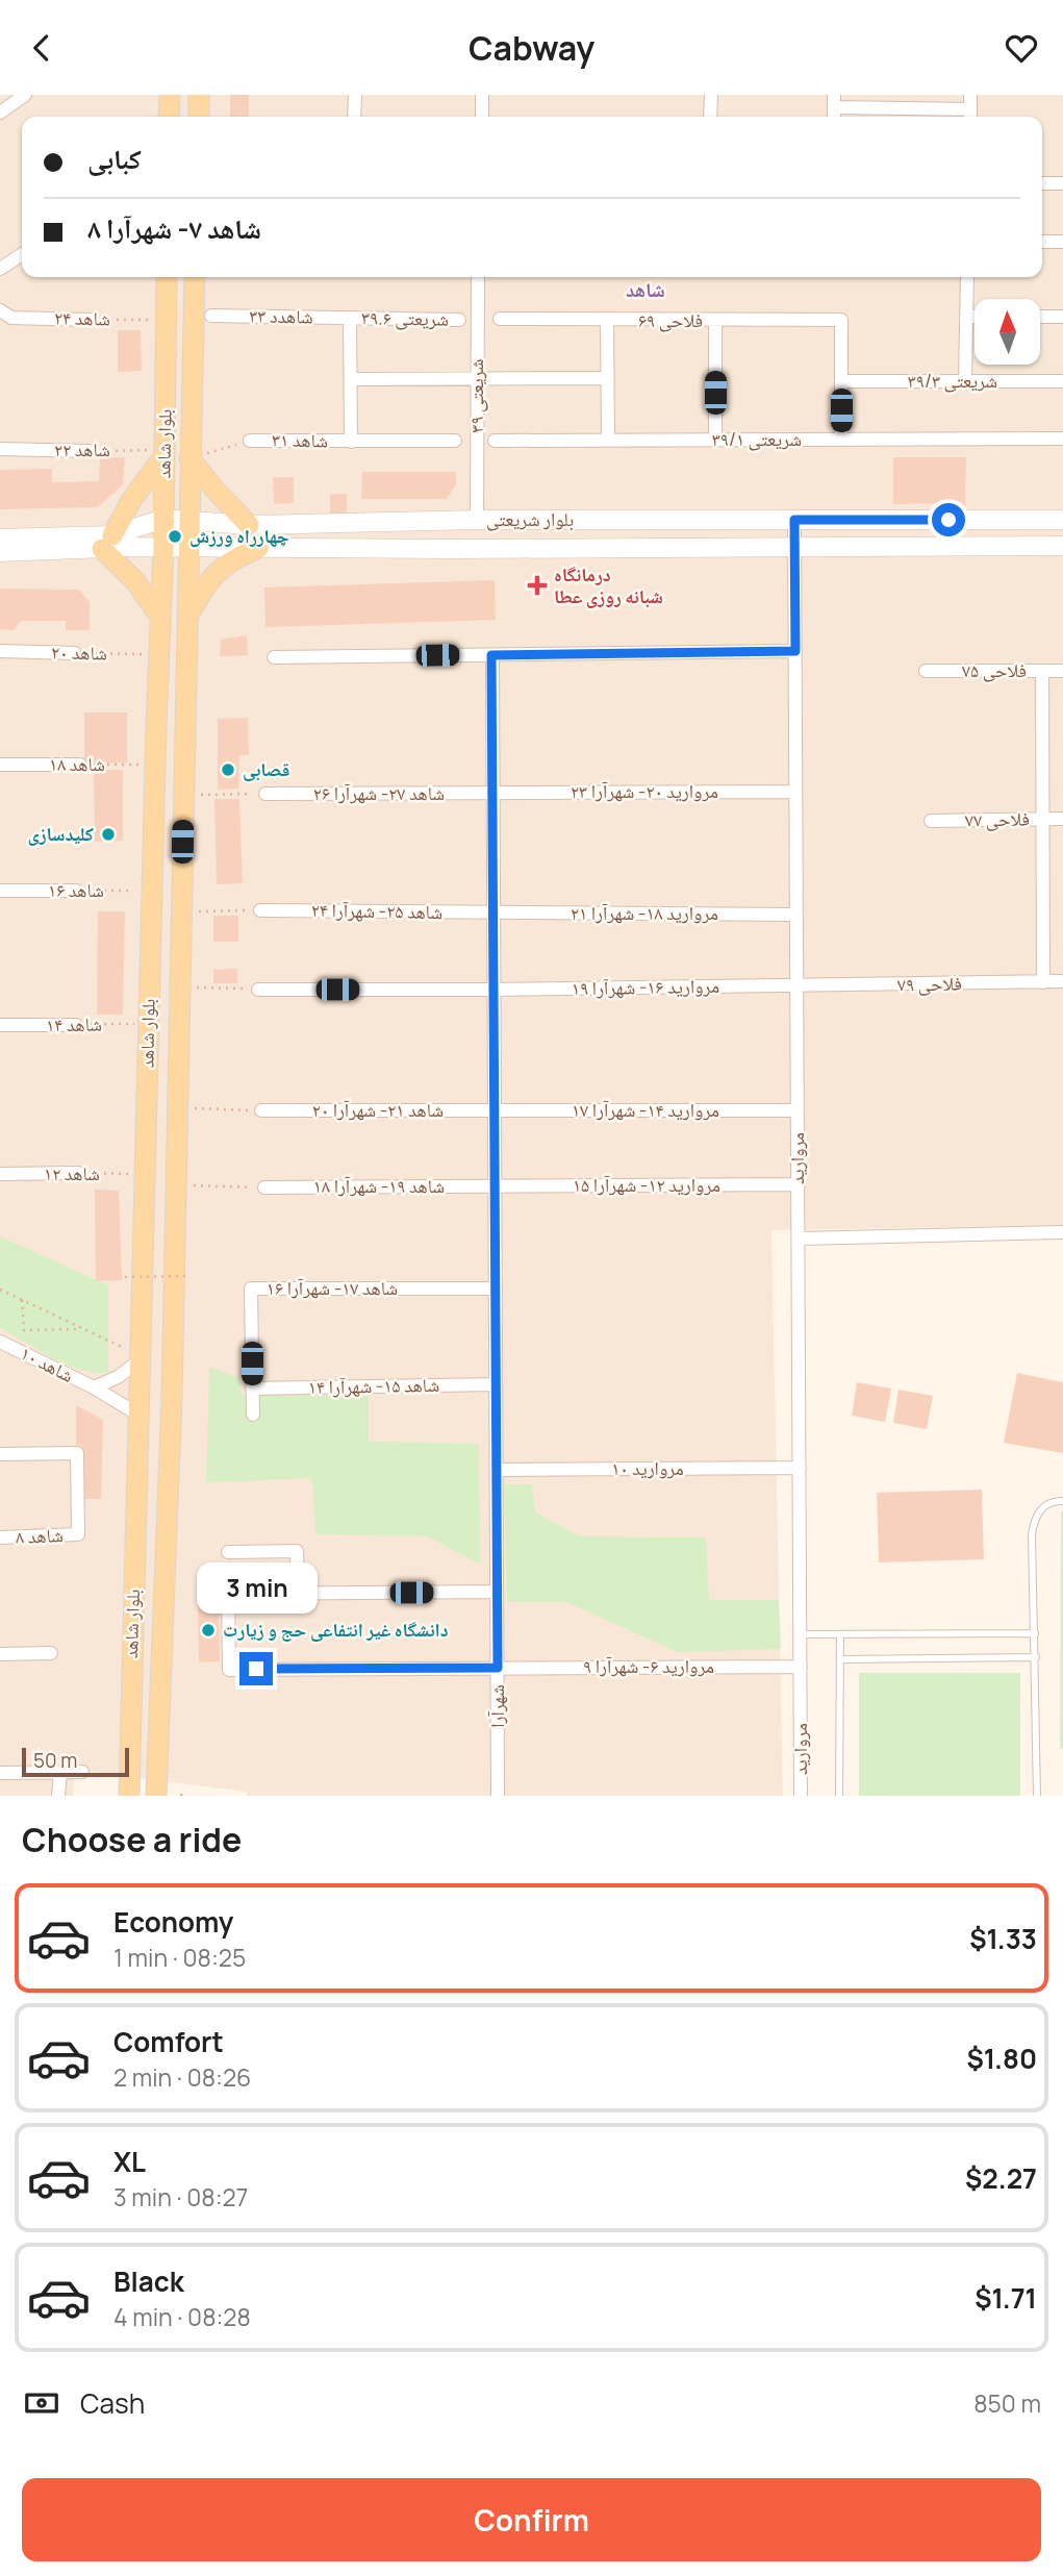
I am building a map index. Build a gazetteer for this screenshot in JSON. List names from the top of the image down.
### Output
{
  "streets": {
    "main road": ["بلوار شاهد", "بلوار شریعتی"],
    "street": [
      "شاهدد ۳۳",
      "شاهد ۲۴",
      "شریعتی ۳۹.۶",
      "فلاحی ۶۹",
      "شریعتی ۳۹/۳",
      "شریعتی ۳۹",
      "شریعتی ۳۹/۱",
      "شاهد ۳۱",
      "شاهد ۲۲",
      "شاهد ۲۰",
      "فلاحی ۷۵",
      "شاهد ۱۸",
      "مروارید ۲۰- شهرآرا ۲۳",
      "شاهد ۲۷- شهرآرا ۲۶",
      "فلاحی ۷۷",
      "شاهد ۱۶",
      "شاهد ۲۵- شهرآرا ۲۴",
      "مروارید ۱۸- شهرآرا ۲۱",
      "فلاحی ۷۹",
      "مروارید ۱۶- شهرآرا ۱۹",
      "شاهد ۱۴",
      "شاهد ۲۱- شهرآرا ۲۰",
      "مروارید ۱۴- شهرآرا ۱۷",
      "مروارید",
      "شاهد ۱۲",
      "مروارید ۱۲- شهرآرا ۱۵",
      "شاهد ۱۹- شهرآرا ۱۸",
      "شاهد ۱۷- شهرآرا ۱۶",
      "شاهد ۱۰",
      "شاهد ۱۵- شهرآرا ۱۴",
      "مروارید ۱۰",
      "شاهد ۸",
      "مروارید ۶- شهرآرا ۹",
      "شهرآرا"
    ]
  },
  "crossings": [
    ["شاهدد ۳۳", "شریعتی ۳۹.۶"],
    ["شاهد ۲۴", "بلوار شاهد"],
    ["فلاحی ۶۹", "شریعتی ۳۹/۳"],
    ["شریعتی ۳۹", "بلوار شریعتی"],
    ["بلوار شاهد", "شاهد ۲۲"],
    ["بلوار شاهد", "بلوار شریعتی"],
    ["بلوار شاهد", "شاهد ۲۰"],
    ["بلوار شاهد", "شاهد ۱۸"],
    ["بلوار شاهد", "شاهد ۱۶"],
    ["بلوار شاهد", "شاهد ۱۴"],
    ["بلوار شاهد", "شاهد ۱۲"],
    ["بلوار شاهد", "شاهد ۱۰"],
    ["بلوار شریعتی", "مروارید"],
    ["مروارید ۲۰- شهرآرا ۲۳", "شاهد ۲۷- شهرآرا ۲۶"],
    ["مروارید ۲۰- شهرآرا ۲۳", "مروارید"],
    ["مروارید ۲۰- شهرآرا ۲۳", "شهرآرا"],
    ["شاهد ۲۷- شهرآرا ۲۶", "شهرآرا"],
    ["شاهد ۲۵- شهرآرا ۲۴", "مروارید ۱۸- شهرآرا ۲۱"],
    ["شاهد ۲۵- شهرآرا ۲۴", "شهرآرا"],
    ["مروارید ۱۸- شهرآرا ۲۱", "مروارید"],
    ["مروارید ۱۸- شهرآرا ۲۱", "شهرآرا"],
    ["فلاحی ۷۹", "مروارید ۱۶- شهرآرا ۱۹"],
    ["فلاحی ۷۹", "مروارید"],
    ["مروارید ۱۶- شهرآرا ۱۹", "مروارید"],
    ["مروارید ۱۶- شهرآرا ۱۹", "شهرآرا"],
    ["شاهد ۲۱- شهرآرا ۲۰", "مروارید ۱۴- شهرآرا ۱۷"],
    ["شاهد ۲۱- شهرآرا ۲۰", "شهرآرا"],
    ["مروارید ۱۴- شهرآرا ۱۷", "مروارید"],
    ["مروارید ۱۴- شهرآرا ۱۷", "شهرآرا"],
    ["مروارید", "مروارید ۱۲- شهرآرا ۱۵"],
    ["مروارید", "مروارید ۱۰"],
    ["مروارید", "مروارید ۶- شهرآرا ۹"],
    ["مروارید ۱۲- شهرآرا ۱۵", "شاهد ۱۹- شهرآرا ۱۸"],
    ["مروارید ۱۲- شهرآرا ۱۵", "شهرآرا"],
    ["شاهد ۱۹- شهرآرا ۱۸", "شهرآرا"],
    ["شاهد ۱۷- شهرآرا ۱۶", "شاهد ۱۵- شهرآرا ۱۴"],
    ["شاهد ۱۷- شهرآرا ۱۶", "شهرآرا"],
    ["شاهد ۱۵- شهرآرا ۱۴", "شهرآرا"],
    ["مروارید ۱۰", "شهرآرا"],
    ["مروارید ۶- شهرآرا ۹", "شهرآرا"]
  ],
  "districts": ["شاهد"],
  "places": {
    "other": [
      "چهارراه ورزش",
      "قصابی",
      "کلیدسازی",
      "دانشگاه غیر انتفاعی حج و زیارت"
    ],
    "health": ["درمانگاه شبانه روزی عطا"]
  },
  "scale_bar": "50 m",
  "north": "top",
  "page": {
    "header": "Cabway",
    "banner": ["کبابی", "شاهد ۷- شهرآرا ۸"],
    "bubble": "3 min",
    "scale": "50 m",
    "heading": "Choose a ride",
    "list": [
      {
        "name": "Economy",
        "note": "1 min · 08:25",
        "value": "$1.33"
      },
      {
        "name": "Comfort",
        "note": "2 min · 08:26",
        "value": "$1.80"
      },
      {
        "name": "XL",
        "note": "3 min · 08:27",
        "value": "$2.27"
      },
      {
        "name": "Black",
        "note": "4 min · 08:28",
        "value": "$1.71"
      }
    ],
    "pay": ["Cash", "850 m"],
    "buttons": "Confirm"
  }
}
